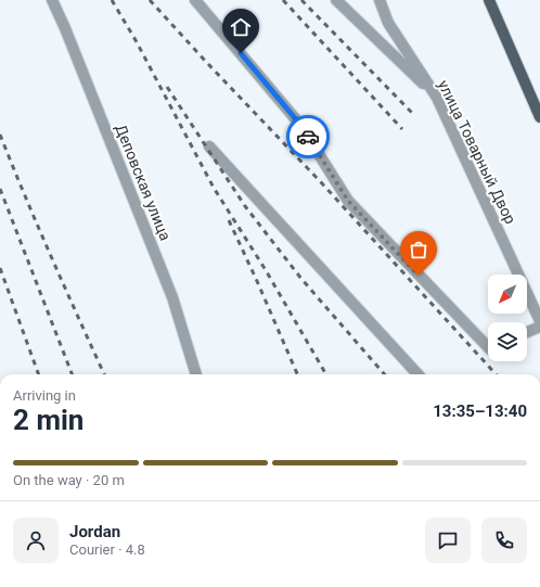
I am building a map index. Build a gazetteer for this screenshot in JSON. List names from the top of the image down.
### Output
{
  "streets": {
    "lane": ["улица Товарный Двор", "Деповская улица"]
  },
  "north": "bottom left",
  "page": {
    "heading": ["2 min", "Arriving in", "13:35–13:40"],
    "panel": ["Jordan", "Courier · 4.8"],
    "bar": "On the way · 20 m"
  }
}
